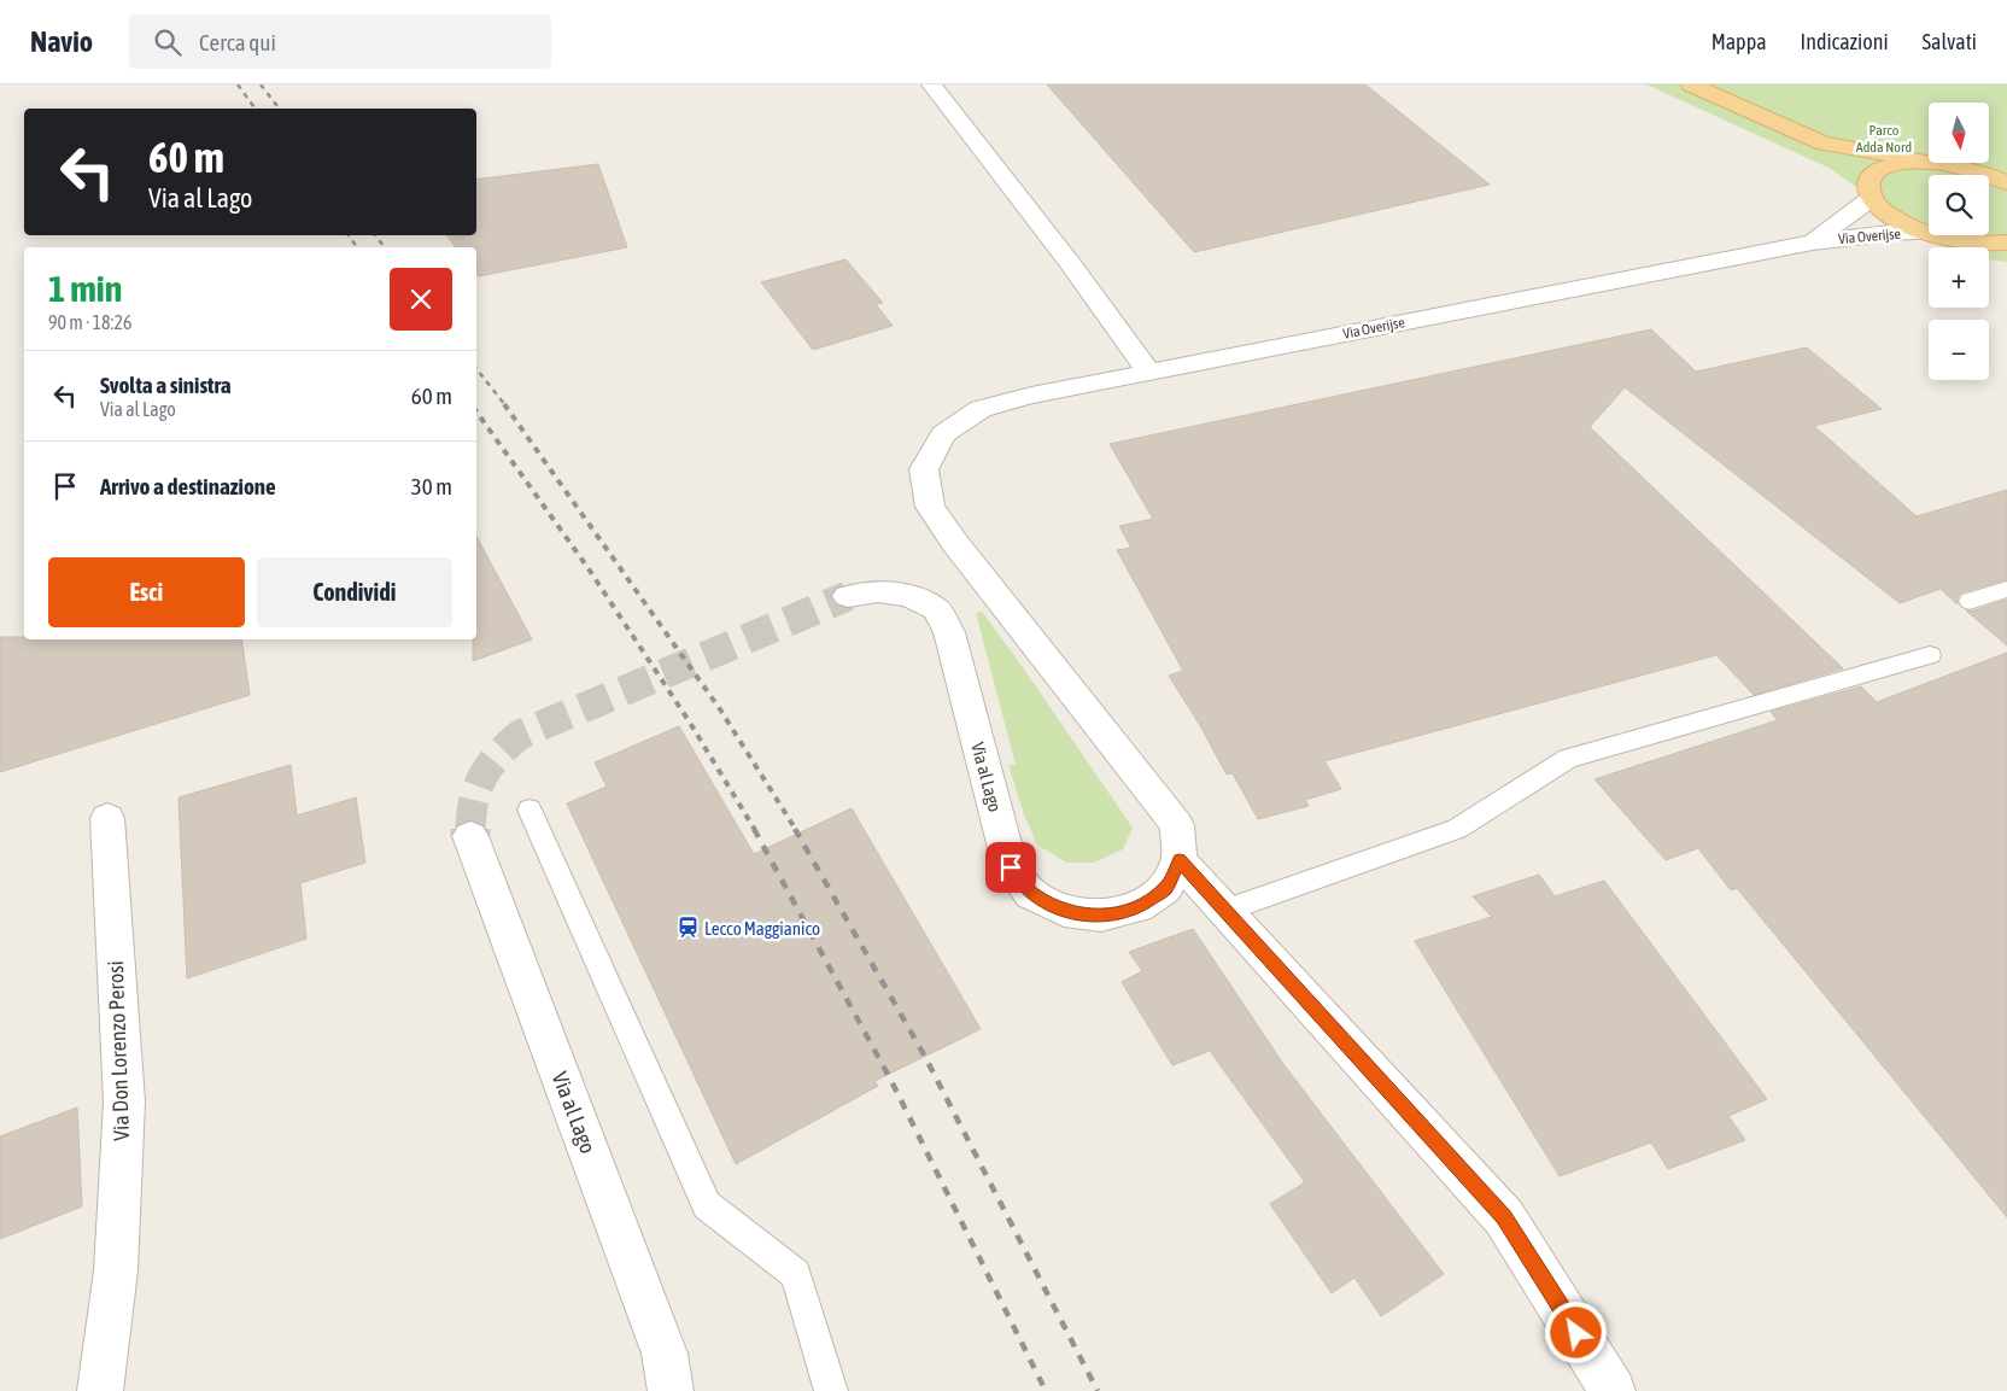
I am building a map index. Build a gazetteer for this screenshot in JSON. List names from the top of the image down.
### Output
{
  "streets": {
    "street": ["Via Overijse", "Via al Lago", "Via Don Lorenzo Perosi"]
  },
  "crossings": [
    ["Via Overijse", "Via al Lago"]
  ],
  "parks": ["Parco Adda Nord"],
  "places": {
    "station": ["Lecco Maggianico"]
  },
  "north": "bottom",
  "page": {
    "header": "Navio",
    "search": "Cerca qui",
    "nav": ["Mappa", "Indicazioni", "Salvati"],
    "map_buttons": ["+", "−"],
    "turn": ["60 m", "Via al Lago"],
    "heading": ["1 min", "90 m · 18:26"],
    "list": [
      {
        "name": "Svolta a sinistra",
        "note": "Via al Lago",
        "value": "60 m"
      },
      {
        "name": "Arrivo a destinazione",
        "value": "30 m"
      }
    ],
    "buttons": ["Esci", "Condividi"]
  }
}
